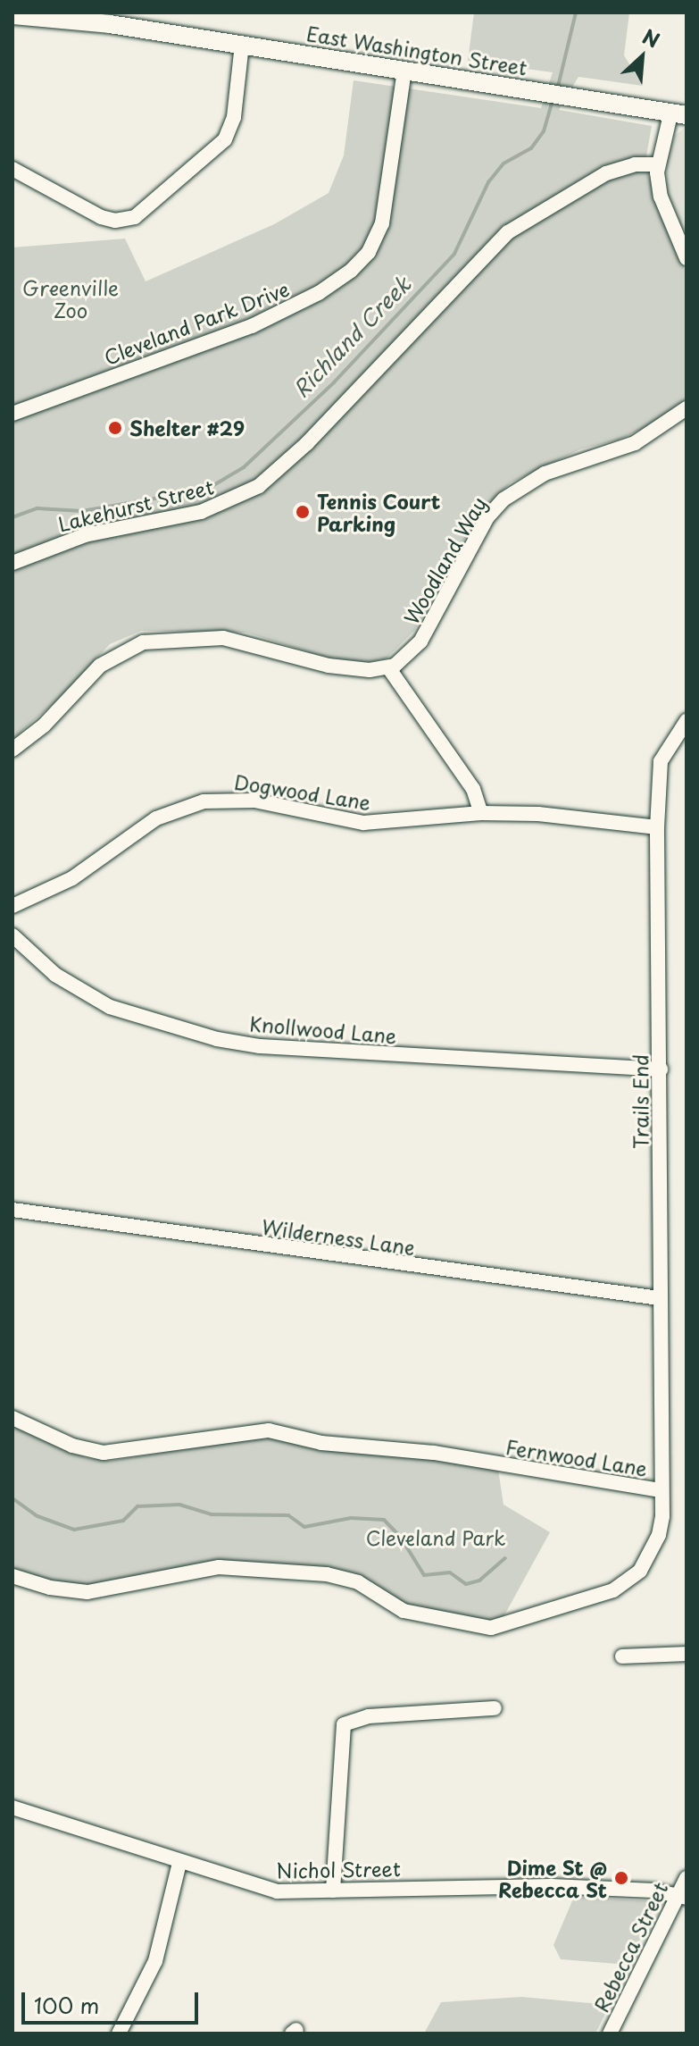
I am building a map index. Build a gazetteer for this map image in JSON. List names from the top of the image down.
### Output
{
  "streets": {
    "street": [
      "East Washington Street",
      "Cleveland Park Drive",
      "Lakehurst Street",
      "Woodland Way",
      "Dogwood Lane",
      "Knollwood Lane",
      "Trails End",
      "Wilderness Lane",
      "Fernwood Lane",
      "Nichol Street",
      "Rebecca Street"
    ]
  },
  "crossings": [
    ["East Washington Street", "Cleveland Park Drive"],
    ["Dogwood Lane", "Trails End"],
    ["Knollwood Lane", "Trails End"],
    ["Trails End", "Wilderness Lane"],
    ["Trails End", "Fernwood Lane"],
    ["Nichol Street", "Rebecca Street"]
  ],
  "water": ["Richland Creek"],
  "parks": ["Greenville Zoo", "Cleveland Park"],
  "places": ["Shelter #29", "Tennis Court Parking", "Dime St @ Rebecca St"],
  "scale_bar": "100 m",
  "north": "top right"
}
